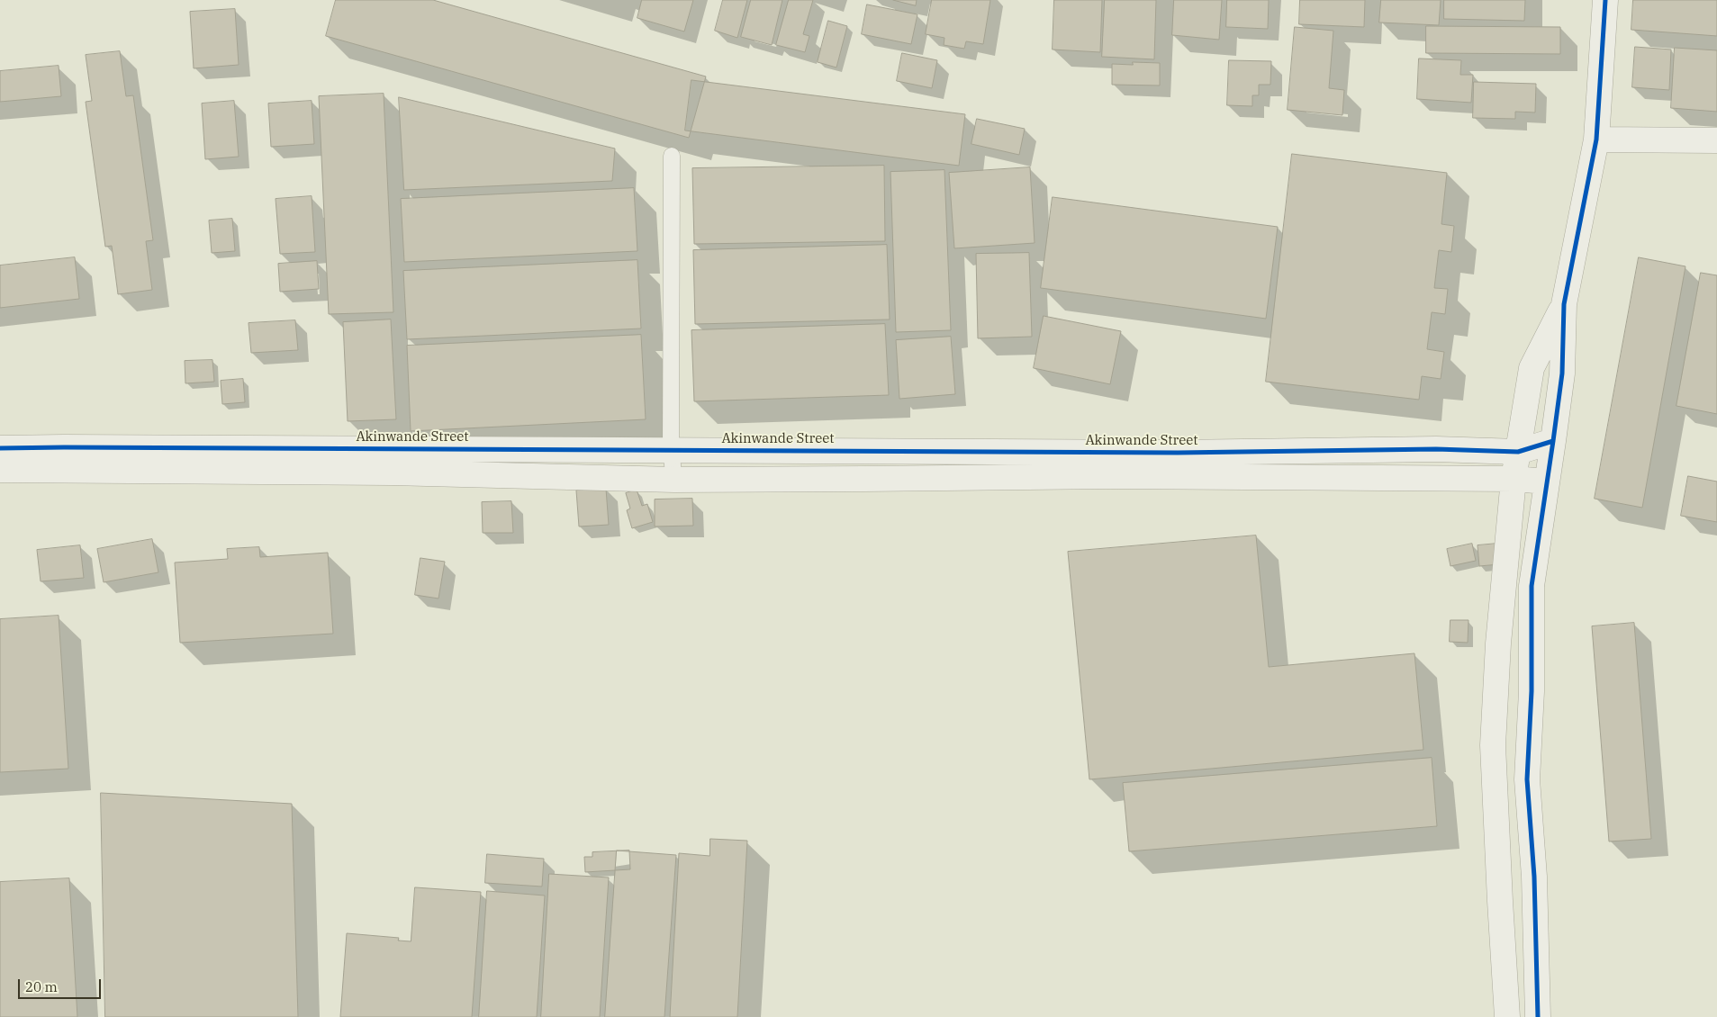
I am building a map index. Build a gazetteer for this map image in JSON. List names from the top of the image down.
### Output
{
  "streets": {
    "street": ["Akinwande Street"]
  },
  "scale_bar": "20 m"
}
